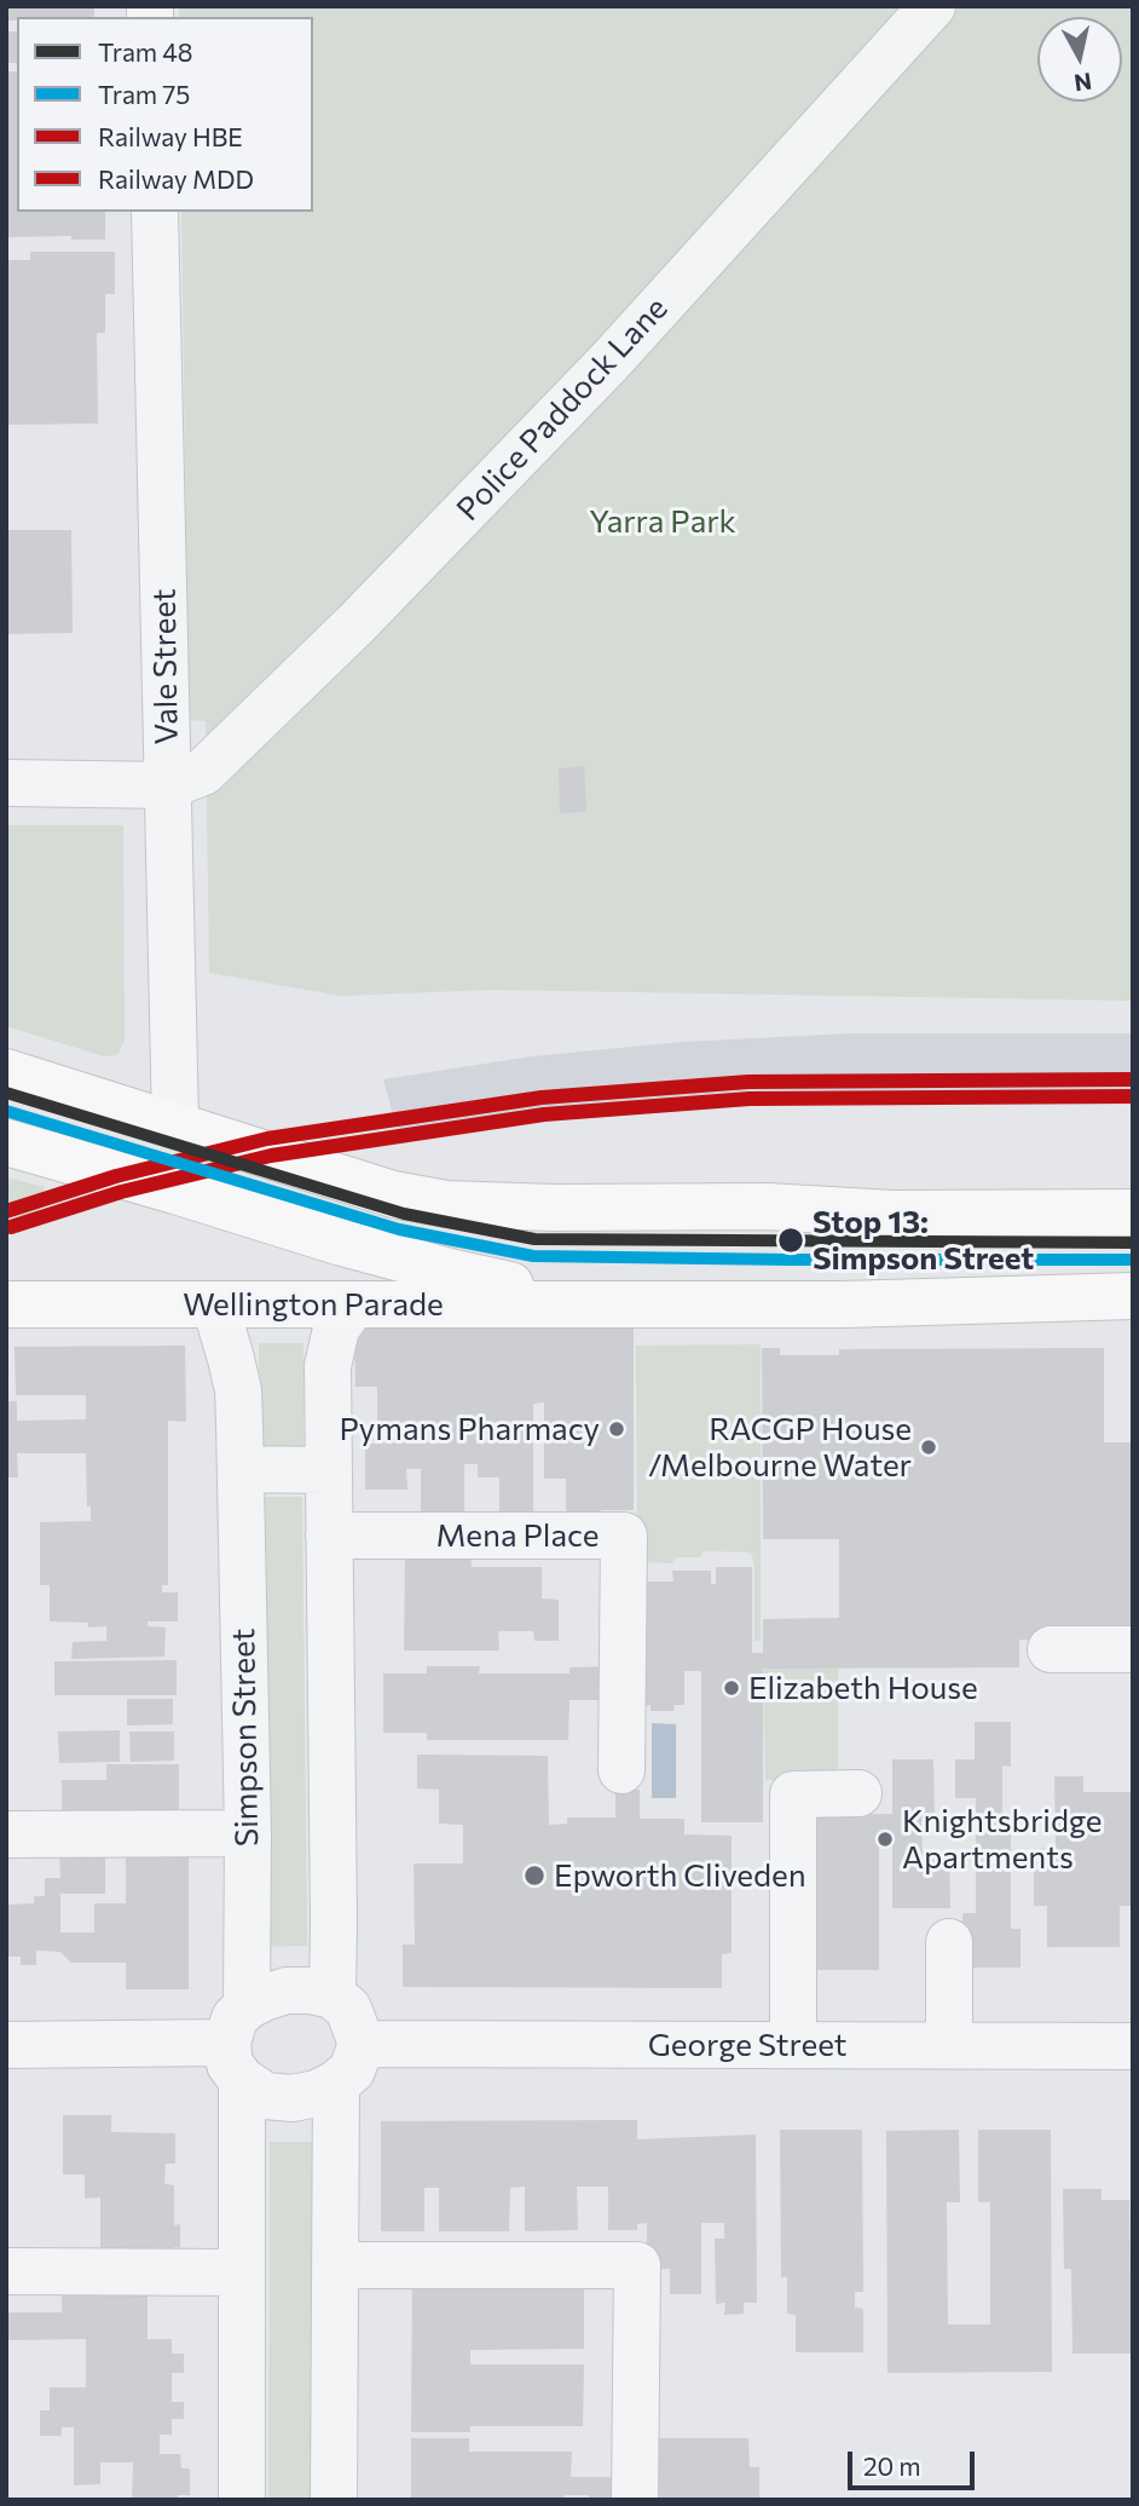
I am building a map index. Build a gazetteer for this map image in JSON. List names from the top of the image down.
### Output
{
  "streets": {
    "main road": ["Wellington Parade"],
    "street": [
      "Police Paddock Lane",
      "Vale Street",
      "Mena Place",
      "Simpson Street",
      "George Street"
    ]
  },
  "crossings": [
    ["Police Paddock Lane", "Vale Street"],
    ["Wellington Parade", "Simpson Street"],
    ["Simpson Street", "George Street"]
  ],
  "parks": ["Yarra Park"],
  "places": [
    "Stop 13: Simpson Street",
    "Pymans Pharmacy",
    "RACGP House /Melbourne Water",
    "Elizabeth House",
    "Knightsbridge Apartments",
    "Epworth Cliveden"
  ],
  "lines": [
    "rail line HBE",
    "tram line 48",
    "rail line MDD",
    "tram line 75"
  ],
  "legend": [
    "Tram 48",
    "Tram 75",
    "Railway HBE",
    "Railway MDD"
  ],
  "scale_bar": "20 m",
  "north": "bottom"
}
